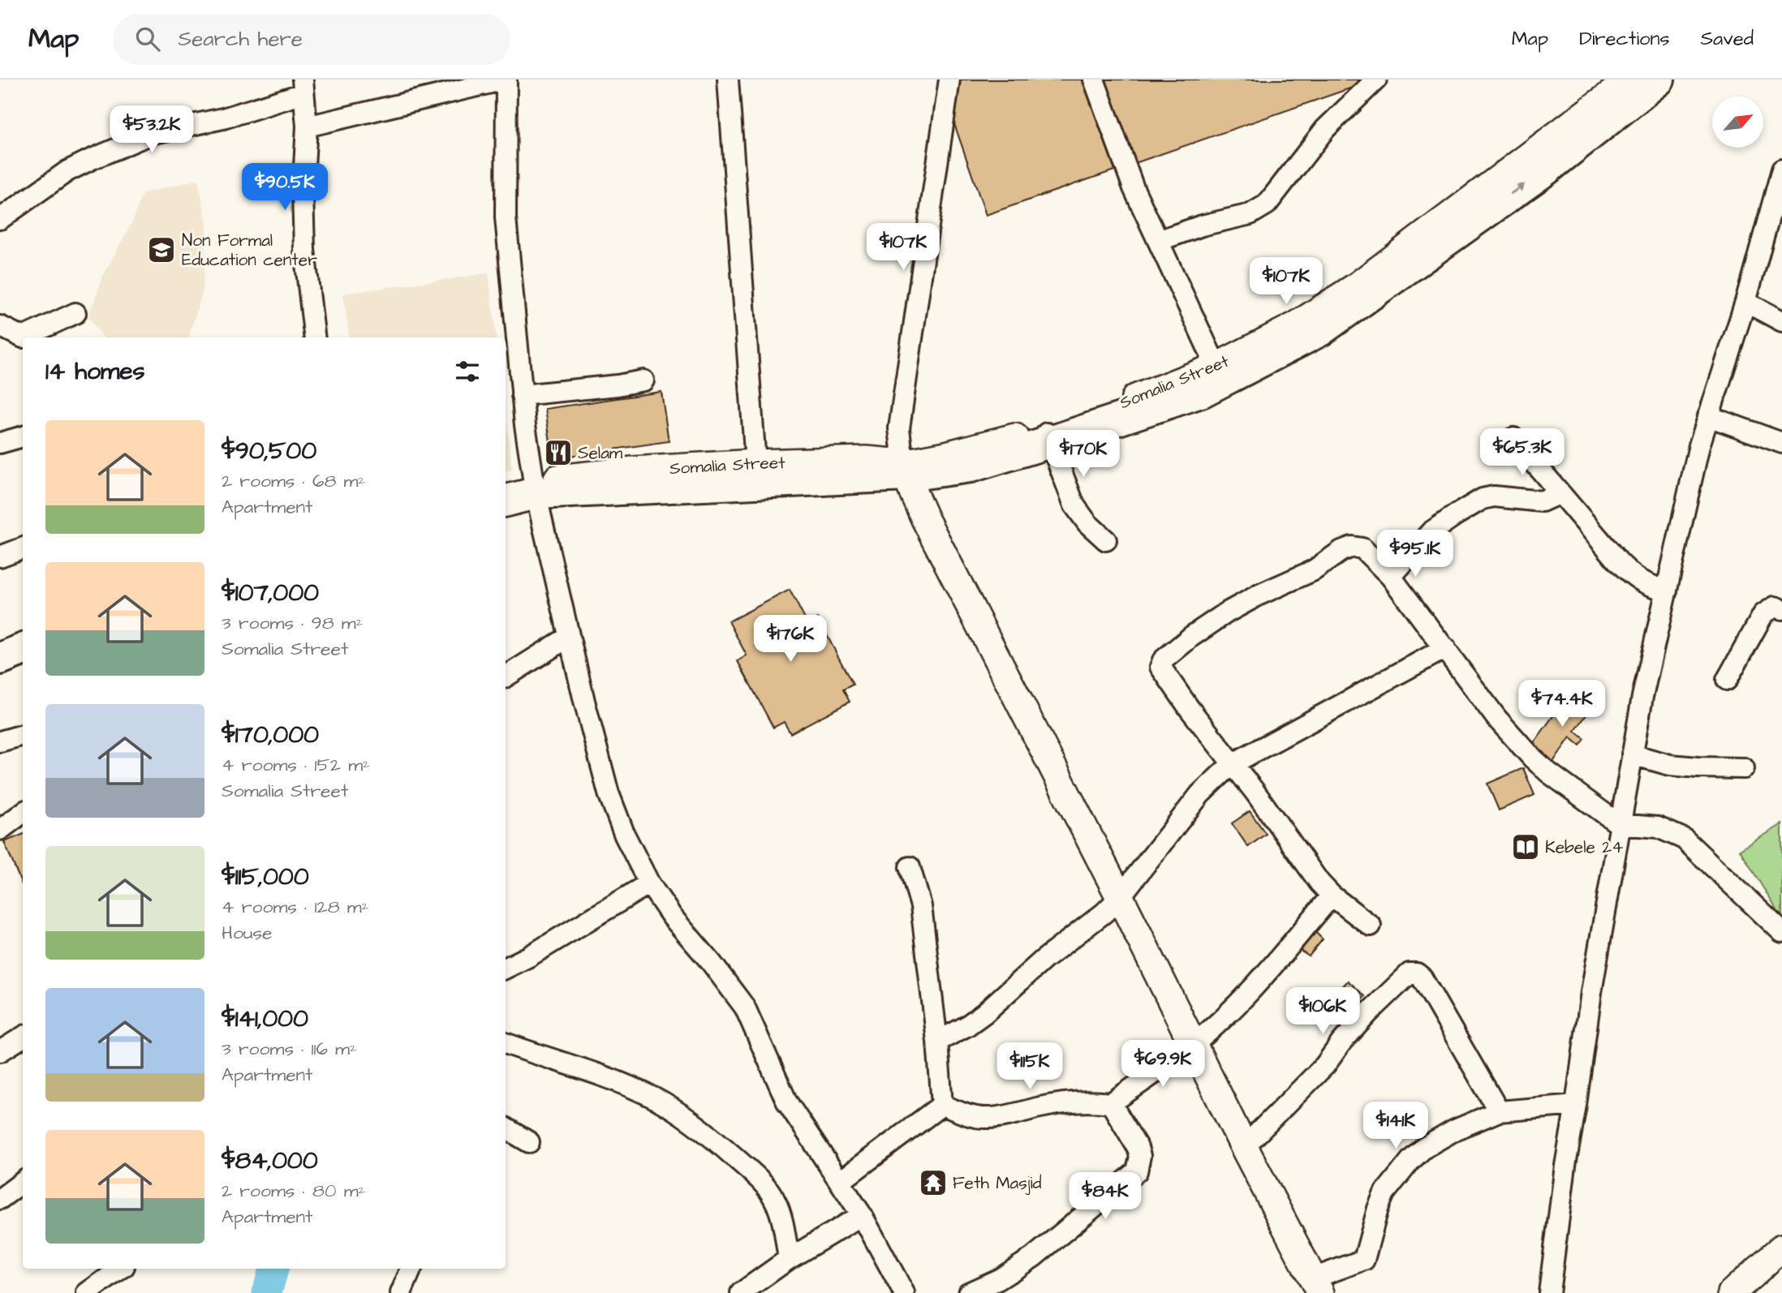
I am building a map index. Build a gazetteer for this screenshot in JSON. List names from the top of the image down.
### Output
{
  "streets": {
    "main road": ["Somalia Street"]
  },
  "places": {
    "school or university": ["Non Formal Education center"],
    "restaurant": ["Selam"],
    "library": ["Kebele 24"],
    "temple": ["Feth Masjid"]
  },
  "north": "top right",
  "page": {
    "header": "Map",
    "search": "Search here",
    "nav": ["Map", "Directions", "Saved"],
    "price": [
      "$53.2K",
      "$90.5K",
      "$107K",
      "$107K",
      "$65.3K",
      "$170K",
      "$95.1K",
      "$176K",
      "$74.4K",
      "$106K",
      "$69.9K",
      "$115K",
      "$141K",
      "$84K"
    ],
    "heading": "14 homes",
    "list": [
      {
        "name": "$90,500",
        "note": "2 rooms · 68 m² · Apartment"
      },
      {
        "name": "$107,000",
        "note": "3 rooms · 98 m² · Somalia Street"
      },
      {
        "name": "$170,000",
        "note": "4 rooms · 152 m² · Somalia Street"
      },
      {
        "name": "$115,000",
        "note": "4 rooms · 128 m² · House"
      },
      {
        "name": "$141,000",
        "note": "3 rooms · 116 m² · Apartment"
      },
      {
        "name": "$84,000",
        "note": "2 rooms · 80 m² · Apartment"
      }
    ]
  }
}
